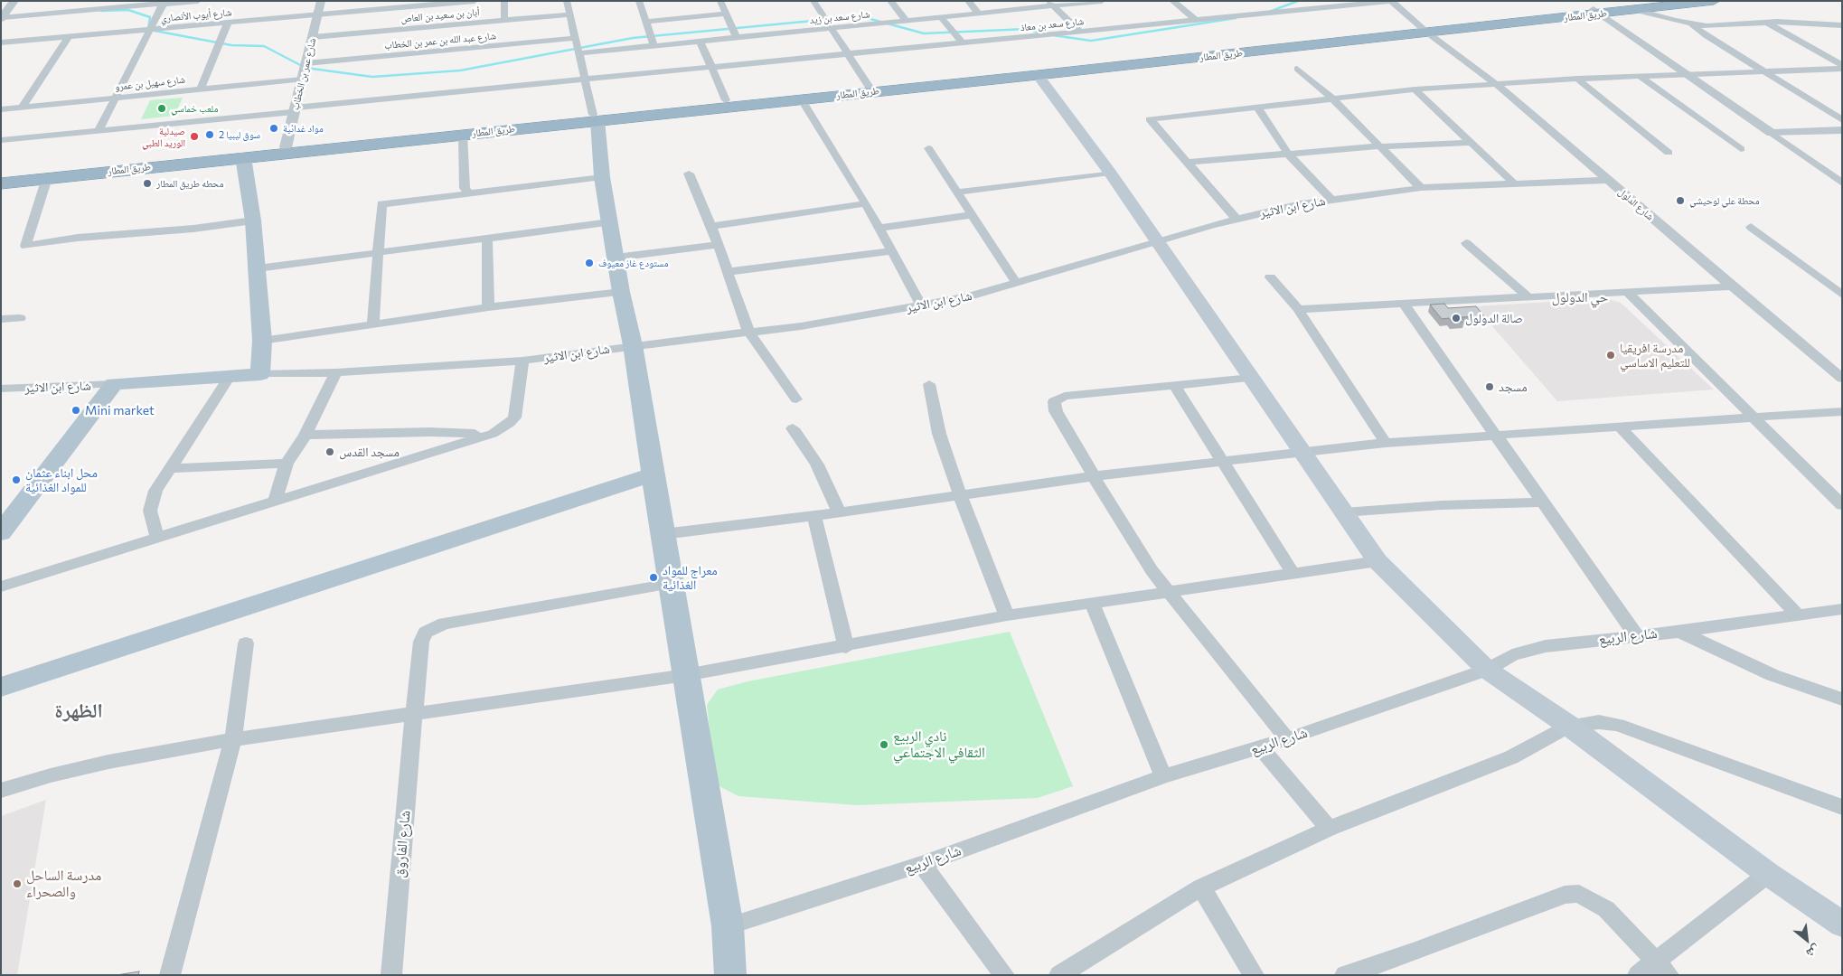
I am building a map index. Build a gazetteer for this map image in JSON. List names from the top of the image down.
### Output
{
  "streets": {
    "highway": ["طريق المطار"],
    "street": [
      "شارع أيوب الأنصاري",
      "أبان بن سعيد بن العاص",
      "شارع سعد بن زيد",
      "شارع سعد بن معاذ",
      "شارع عبد الله بن عمر بن الخطاب",
      "شارع عمر بن الخطاب",
      "شارع سهيل بن عمرو",
      "شارع الدلول",
      "شارع ابن الاثير",
      "شارع الربيع",
      "شارع الفاروق"
    ]
  },
  "crossings": [
    ["شارع أيوب الأنصاري", "شارع عمر بن الخطاب"],
    ["أبان بن سعيد بن العاص", "شارع عمر بن الخطاب"],
    ["طريق المطار", "شارع عمر بن الخطاب"],
    ["طريق المطار", "شارع الدلول"],
    ["شارع سعد بن معاذ", "شارع عمر بن الخطاب"],
    ["شارع سعد بن معاذ", "شارع الدلول"],
    ["شارع عبد الله بن عمر بن الخطاب", "شارع عمر بن الخطاب"],
    ["شارع عمر بن الخطاب", "شارع سهيل بن عمرو"],
    ["شارع الدلول", "شارع ابن الاثير"]
  ],
  "districts": ["حي الدولول", "الظهرة"],
  "places": [
    "ملعب خماسي",
    "مواد غدائية",
    "سوق ليبيا 2",
    "صيدلية الوريد الطبي",
    "محطه طريق المطار",
    "محطة علي لوحيشي",
    "مستودع غاز معيوف",
    "صالة الدولول",
    "مدرسة افريقيا للتعليم الاساسي",
    "مسجد",
    "Mini market",
    "مسجد القدس",
    "محل ابناء عثمان للمواد الغذائية",
    "معراج للمواد الغذائية",
    "نادي الربيع الثقافي الاجتماعي",
    "مدرسة الساحل والصحراء"
  ],
  "north": "bottom right"
}
